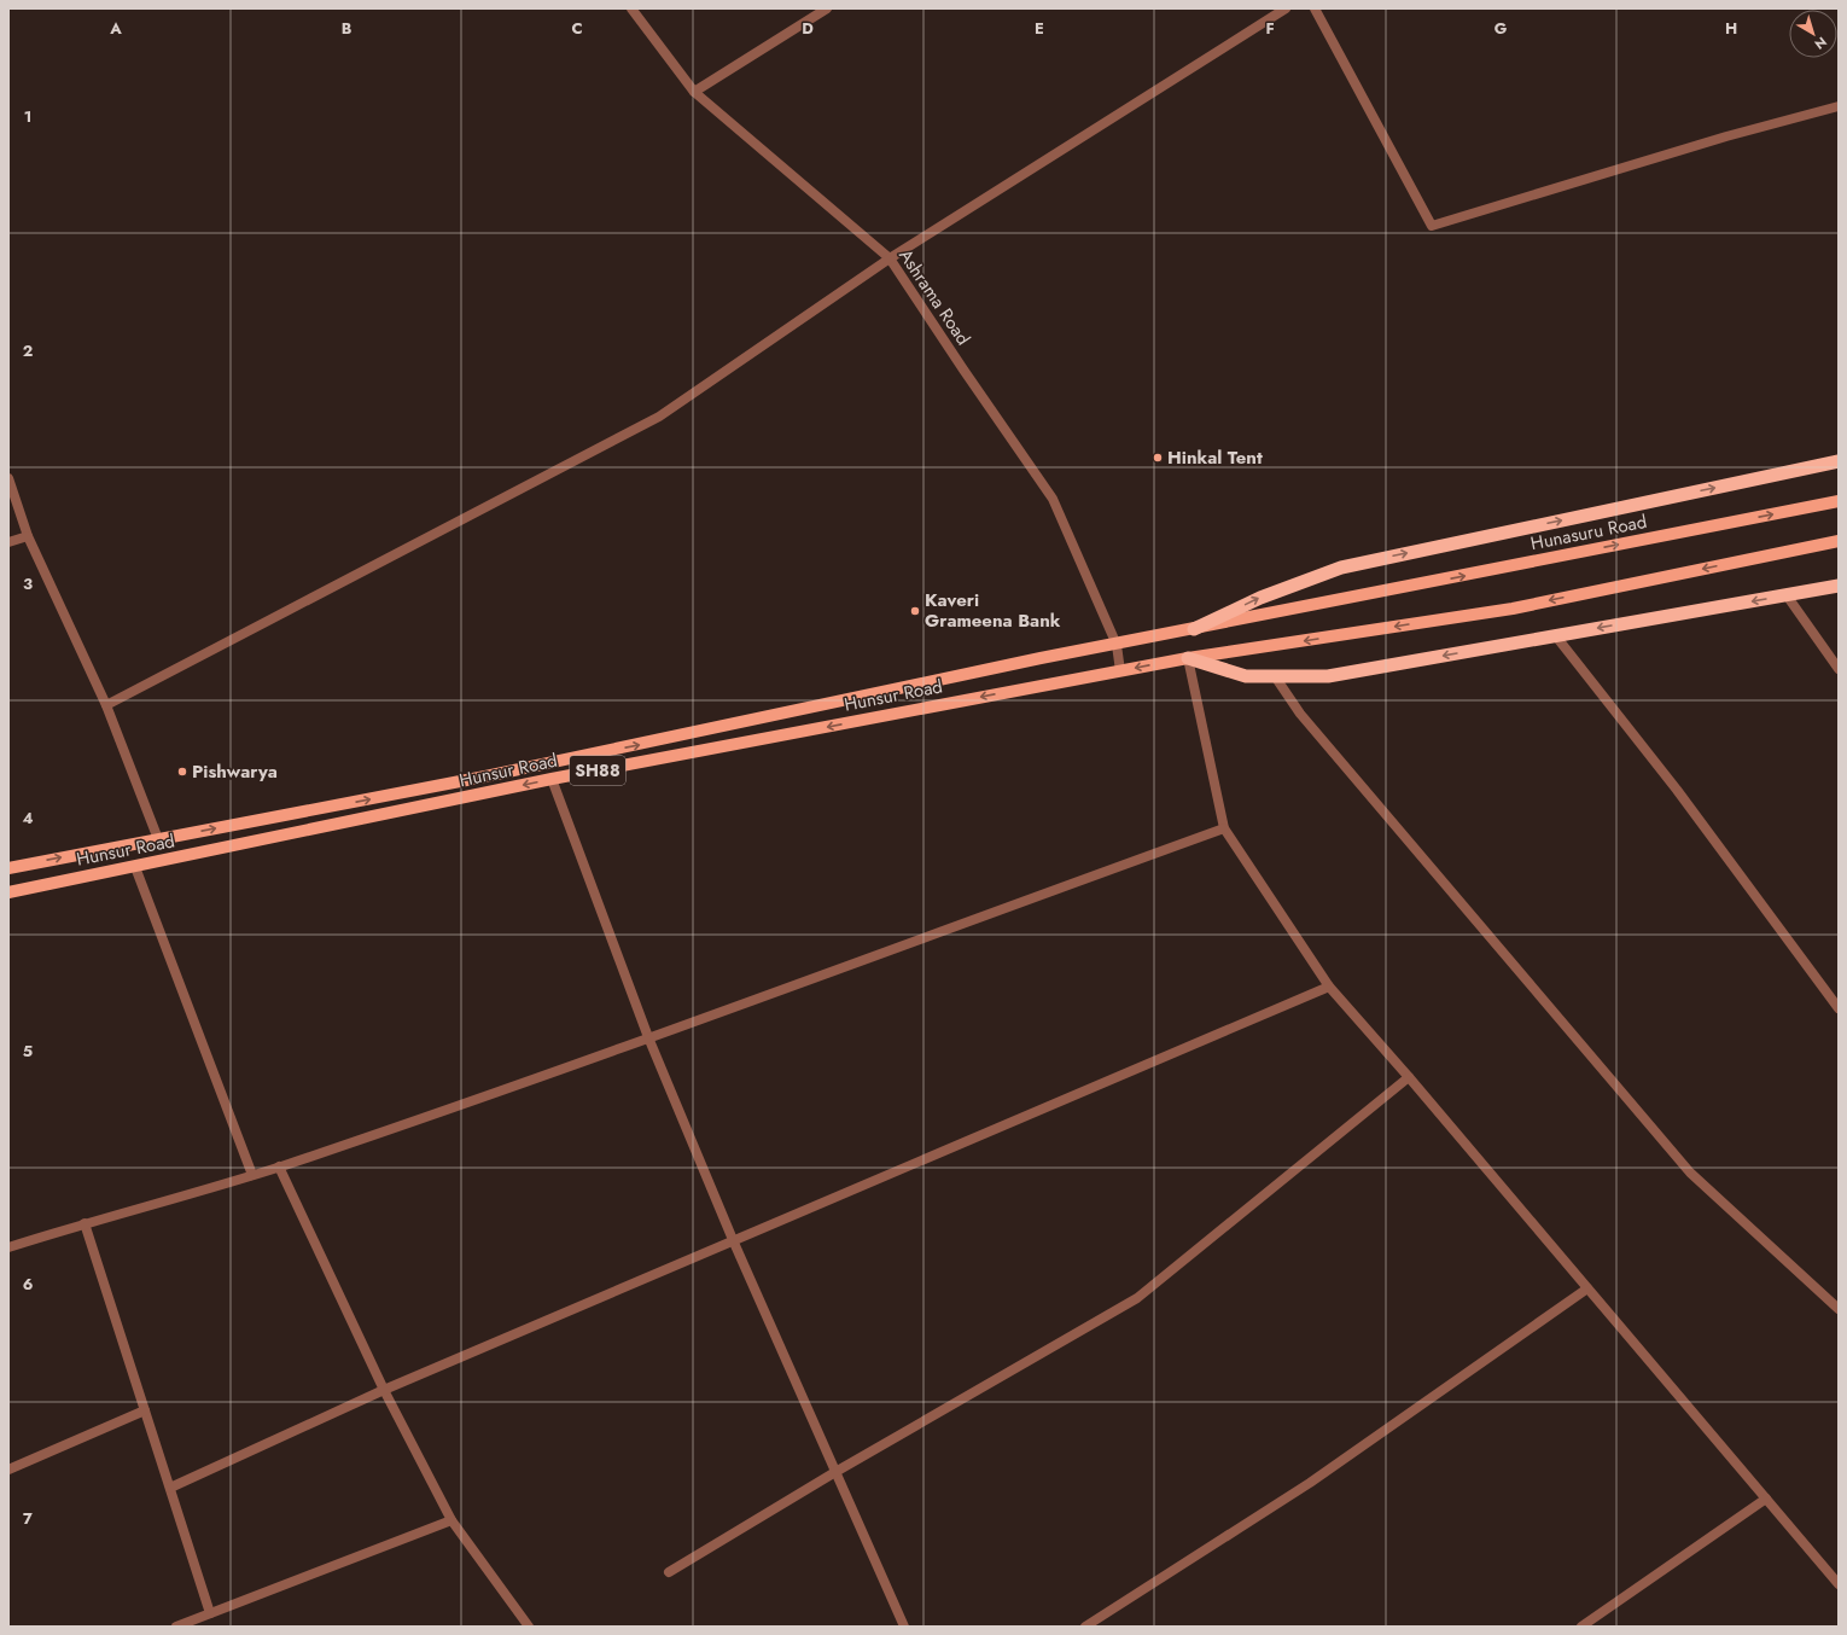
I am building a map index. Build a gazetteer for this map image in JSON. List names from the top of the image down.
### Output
{
  "streets": {
    "highway": ["SH88"],
    "main road": ["Hunasuru Road", "Hunsur Road"],
    "street": ["Ashrama Road"]
  },
  "crossings": [
    ["Ashrama Road", "Hunasuru Road"],
    ["Ashrama Road", "Hunsur Road"],
    ["Hunsur Road", "SH88"]
  ],
  "one_way": ["Hunasuru Road", "Hunsur Road"],
  "places": ["Hinkal Tent", "Kaveri Grameena Bank", "Pishwarya"],
  "north": "bottom right",
  "grid": {
    "columns": [
      "A",
      "B",
      "C",
      "D",
      "E",
      "F",
      "G",
      "H"
    ],
    "rows": [
      "1",
      "2",
      "3",
      "4",
      "5",
      "6",
      "7"
    ]
  }
}
